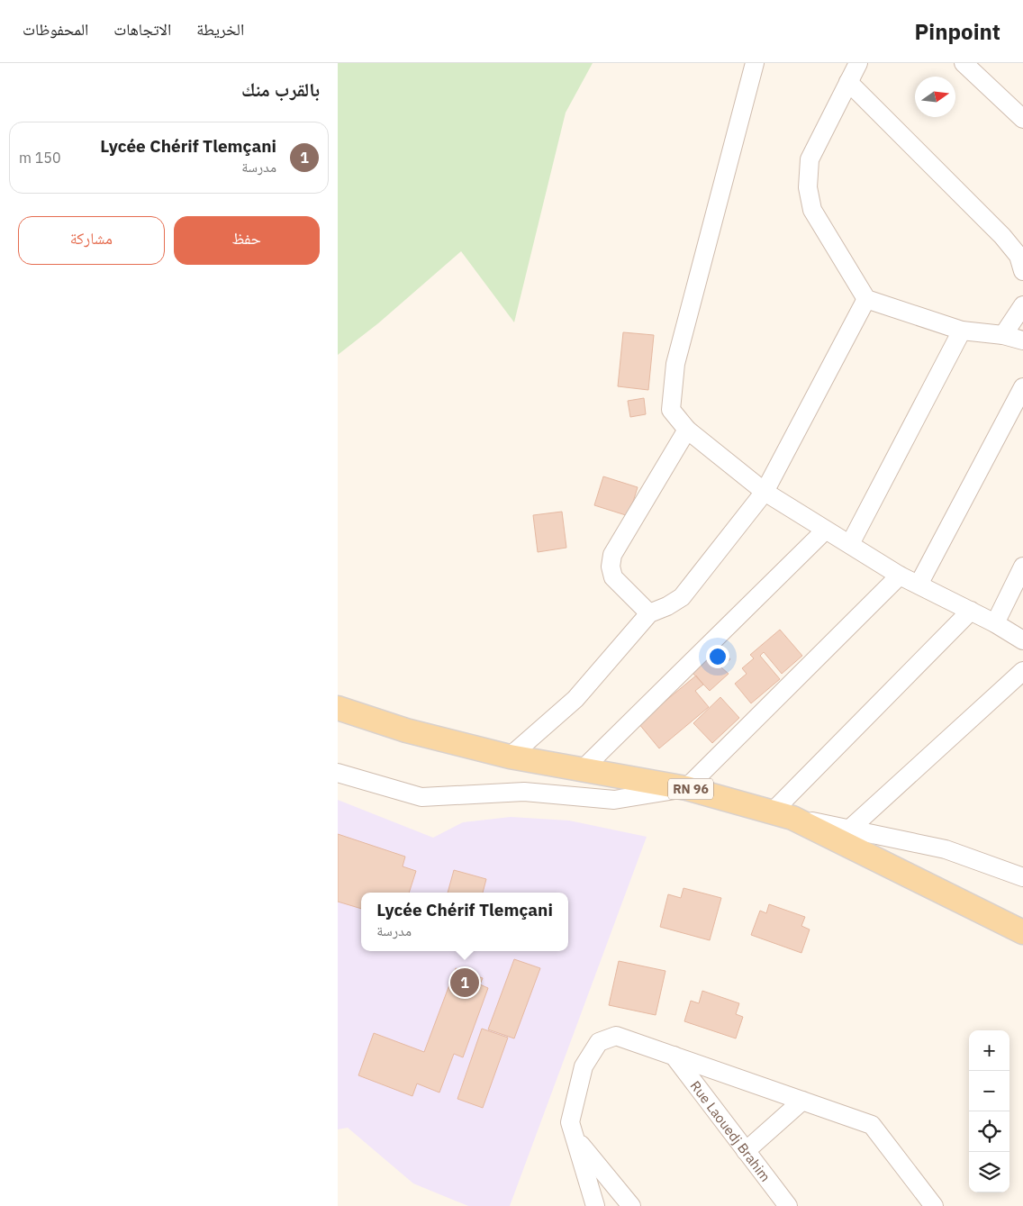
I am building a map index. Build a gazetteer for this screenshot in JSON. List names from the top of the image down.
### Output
{
  "streets": {
    "main road": ["RN 96"],
    "street": ["Rue Laouedj Brahim"]
  },
  "north": "right",
  "page": {
    "header": "Pinpoint",
    "nav": ["الخريطة", "الاتجاهات", "المحفوظات"],
    "heading": "بالقرب منك",
    "list": [
      {
        "mark": "1",
        "name": "Lycée Chérif Tlemçani",
        "note": "مدرسة",
        "value": "150 m"
      }
    ],
    "buttons": ["حفظ", "مشاركة"],
    "popup": ["Lycée Chérif Tlemçani", "مدرسة"],
    "pins": "1",
    "map_buttons": ["+", "−"]
  }
}
